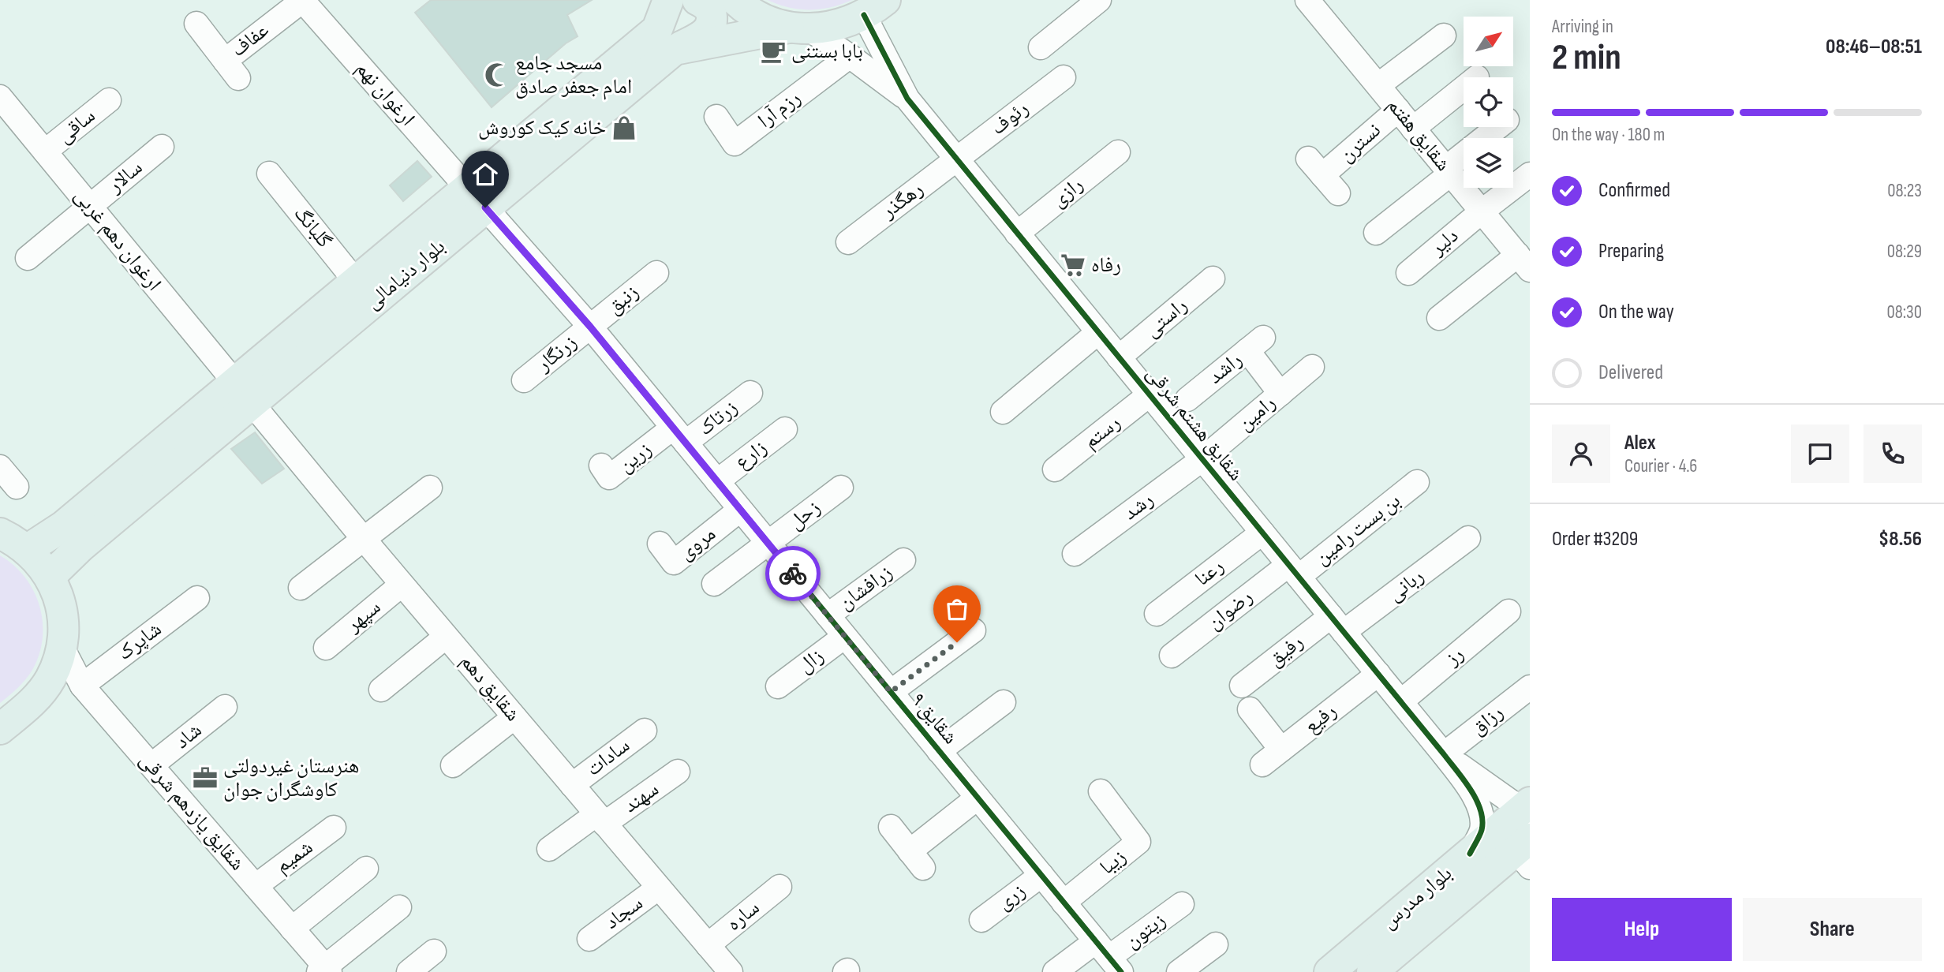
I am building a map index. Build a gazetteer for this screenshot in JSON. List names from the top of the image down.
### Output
{
  "streets": {
    "main road": ["بلوار دنیامالی", "بلوار مدرس"],
    "street": [
      "عفاف",
      "ارغوان نهم",
      "رزم آرا",
      "رئوف",
      "ساقی",
      "شقایق هفتم",
      "نسترن",
      "سالار",
      "رازی",
      "رهگذر",
      "گلبانگ",
      "ارغوان دهم غربی",
      "دلیر",
      "زنبق",
      "راستی",
      "زرنگار",
      "راشد",
      "رامین",
      "زرتاک",
      "شقایق هشتم شرقی",
      "رستم",
      "زارع",
      "زرین",
      "رشد",
      "زحل",
      "بن بست رامین",
      "مروی",
      "رعنا",
      "ربانی",
      "زرافشان",
      "رضوان",
      "سپهر",
      "شاپرک",
      "رفیق",
      "رز",
      "زال",
      "شقایق دهم",
      "شقایق ۹",
      "رفیع",
      "رزاق",
      "شاد",
      "سادات",
      "سهند",
      "شقایق یازدهم شرقی",
      "شمیم",
      "زیبا",
      "زری",
      "سجاد",
      "ساره",
      "زیتون"
    ]
  },
  "crossings": [
    ["عفاف", "ارغوان نهم"],
    ["ارغوان نهم", "بلوار دنیامالی"],
    ["ارغوان نهم", "شقایق ۹"],
    ["رزم آرا", "شقایق هشتم شرقی"],
    ["رئوف", "رهگذر"],
    ["رئوف", "شقایق هشتم شرقی"],
    ["ساقی", "ارغوان دهم غربی"],
    ["شقایق هفتم", "نسترن"],
    ["شقایق هفتم", "دلیر"],
    ["سالار", "ارغوان دهم غربی"],
    ["رازی", "شقایق هشتم شرقی"],
    ["رهگذر", "شقایق هشتم شرقی"],
    ["گلبانگ", "بلوار دنیامالی"],
    ["ارغوان دهم غربی", "بلوار دنیامالی"],
    ["ارغوان دهم غربی", "شقایق دهم"],
    ["بلوار دنیامالی", "شقایق هشتم شرقی"],
    ["بلوار دنیامالی", "شقایق دهم"],
    ["بلوار دنیامالی", "شقایق ۹"],
    ["زنبق", "زرنگار"],
    ["زنبق", "شقایق ۹"],
    ["راستی", "شقایق هشتم شرقی"],
    ["زرنگار", "شقایق ۹"],
    ["راشد", "رامین"],
    ["رامین", "شقایق هشتم شرقی"],
    ["رامین", "رشد"],
    ["زرتاک", "زرین"],
    ["زرتاک", "شقایق ۹"],
    ["شقایق هشتم شرقی", "رستم"],
    ["شقایق هشتم شرقی", "رشد"],
    ["شقایق هشتم شرقی", "بن بست رامین"],
    ["شقایق هشتم شرقی", "رعنا"],
    ["شقایق هشتم شرقی", "ربانی"],
    ["شقایق هشتم شرقی", "رضوان"],
    ["شقایق هشتم شرقی", "رفیق"],
    ["شقایق هشتم شرقی", "رز"],
    ["شقایق هشتم شرقی", "رفیع"],
    ["شقایق هشتم شرقی", "رزاق"],
    ["شقایق هشتم شرقی", "بلوار مدرس"],
    ["زارع", "شقایق ۹"],
    ["زرین", "شقایق ۹"],
    ["زحل", "شقایق ۹"],
    ["بن بست رامین", "رضوان"],
    ["مروی", "شقایق ۹"],
    ["ربانی", "رفیق"],
    ["زرافشان", "شقایق ۹"],
    ["سپهر", "شقایق دهم"],
    ["شاپرک", "شقایق یازدهم شرقی"],
    ["زال", "شقایق ۹"],
    ["شقایق دهم", "سادات"],
    ["شقایق دهم", "سهند"],
    ["شقایق دهم", "سجاد"],
    ["شقایق دهم", "ساره"],
    ["شقایق ۹", "زیبا"],
    ["شقایق ۹", "زری"],
    ["شقایق ۹", "زیتون"],
    ["شاد", "شقایق یازدهم شرقی"],
    ["شقایق یازدهم شرقی", "شمیم"]
  ],
  "places": {
    "cafe": ["بابا بستنی"],
    "mosque": ["مسجد جامع امام جعفر صادق"],
    "shop": ["خانه کیک کوروش"],
    "supermarket": ["رفاه"],
    "office": ["هنرستان غیردولتی کاوشگران جوان"]
  },
  "north": "top right",
  "page": {
    "heading": ["2 min", "Arriving in", "08:46–08:51"],
    "panel": [
      "Alex",
      "Courier · 4.6",
      "Order #3209",
      "$8.56"
    ],
    "bar": "On the way · 180 m",
    "list": [
      ["Confirmed", "08:23"],
      ["Preparing", "08:29"],
      ["On the way", "08:30"],
      "Delivered"
    ],
    "buttons": ["Help", "Share"]
  }
}
